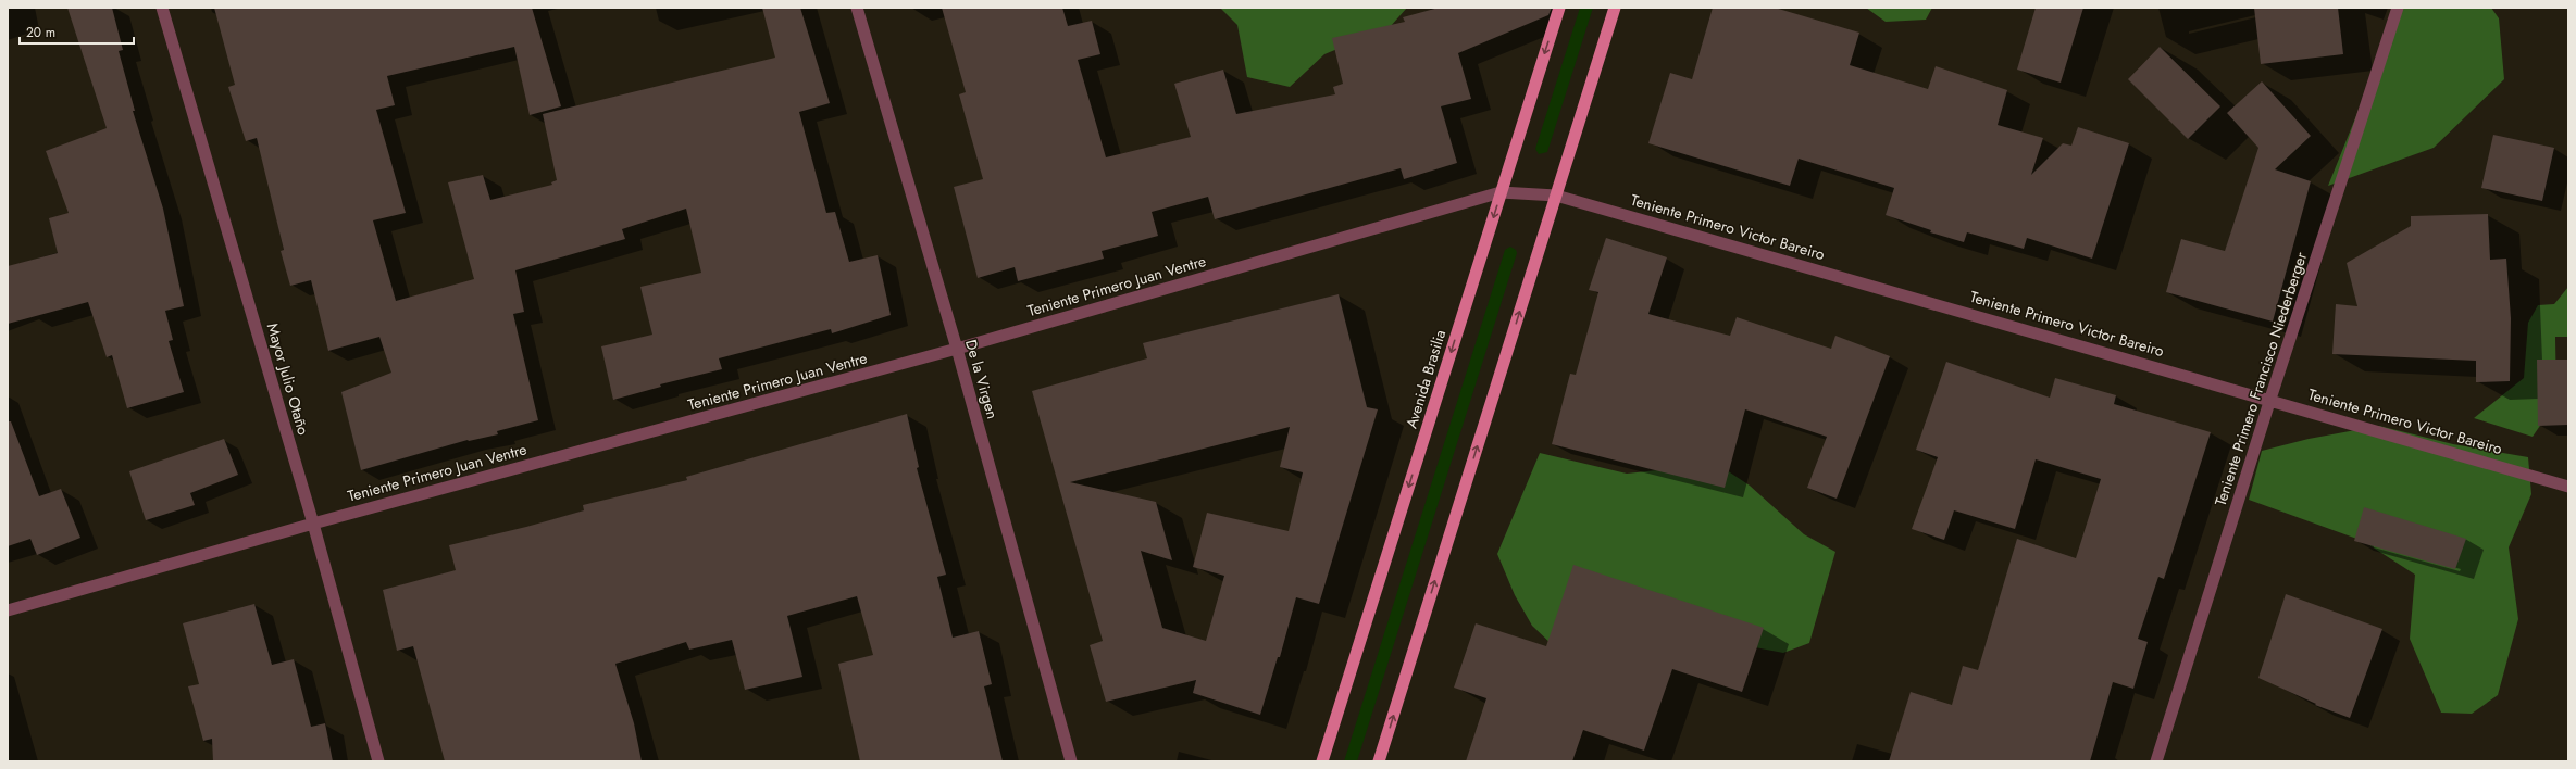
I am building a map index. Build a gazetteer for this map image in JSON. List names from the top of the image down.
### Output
{
  "streets": {
    "main road": ["Avenida Brasilia"],
    "street": [
      "Teniente Primero Victor Bareiro",
      "Teniente Primero Juan Ventre",
      "Mayor Julio Otaño",
      "De la Virgen",
      "Teniente Primero Francisco Niederberger"
    ]
  },
  "crossings": [
    ["Teniente Primero Victor Bareiro", "Teniente Primero Juan Ventre"],
    ["Teniente Primero Victor Bareiro", "Teniente Primero Francisco Niederberger"],
    ["Teniente Primero Juan Ventre", "Mayor Julio Otaño"],
    ["Teniente Primero Juan Ventre", "De la Virgen"],
    ["Teniente Primero Juan Ventre", "Avenida Brasilia"]
  ],
  "scale_bar": "20 m"
}
